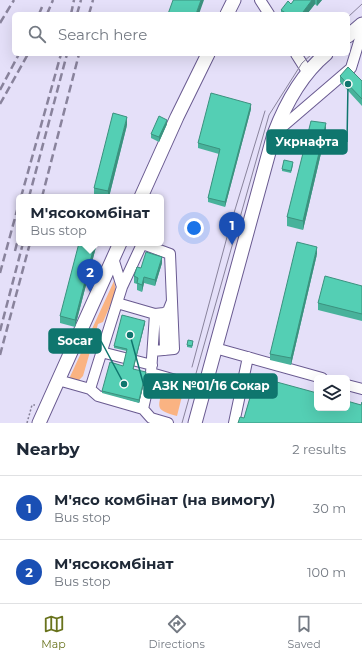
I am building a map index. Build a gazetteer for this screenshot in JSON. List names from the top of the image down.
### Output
{
  "places": ["Укрнафта", "АЗК №01/16 Сокар", "Socar"],
  "page": {
    "search": "Search here",
    "popup": ["М'ясокомбінат", "Bus stop"],
    "pins": ["1", "2"],
    "heading": ["Nearby", "2 results"],
    "list": [
      {
        "mark": "1",
        "name": "М'ясо комбінат (на вимогу)",
        "note": "Bus stop",
        "value": "30 m"
      },
      {
        "mark": "2",
        "name": "М'ясокомбінат",
        "note": "Bus stop",
        "value": "100 m"
      }
    ],
    "nav": ["Map", "Directions", "Saved"]
  }
}
